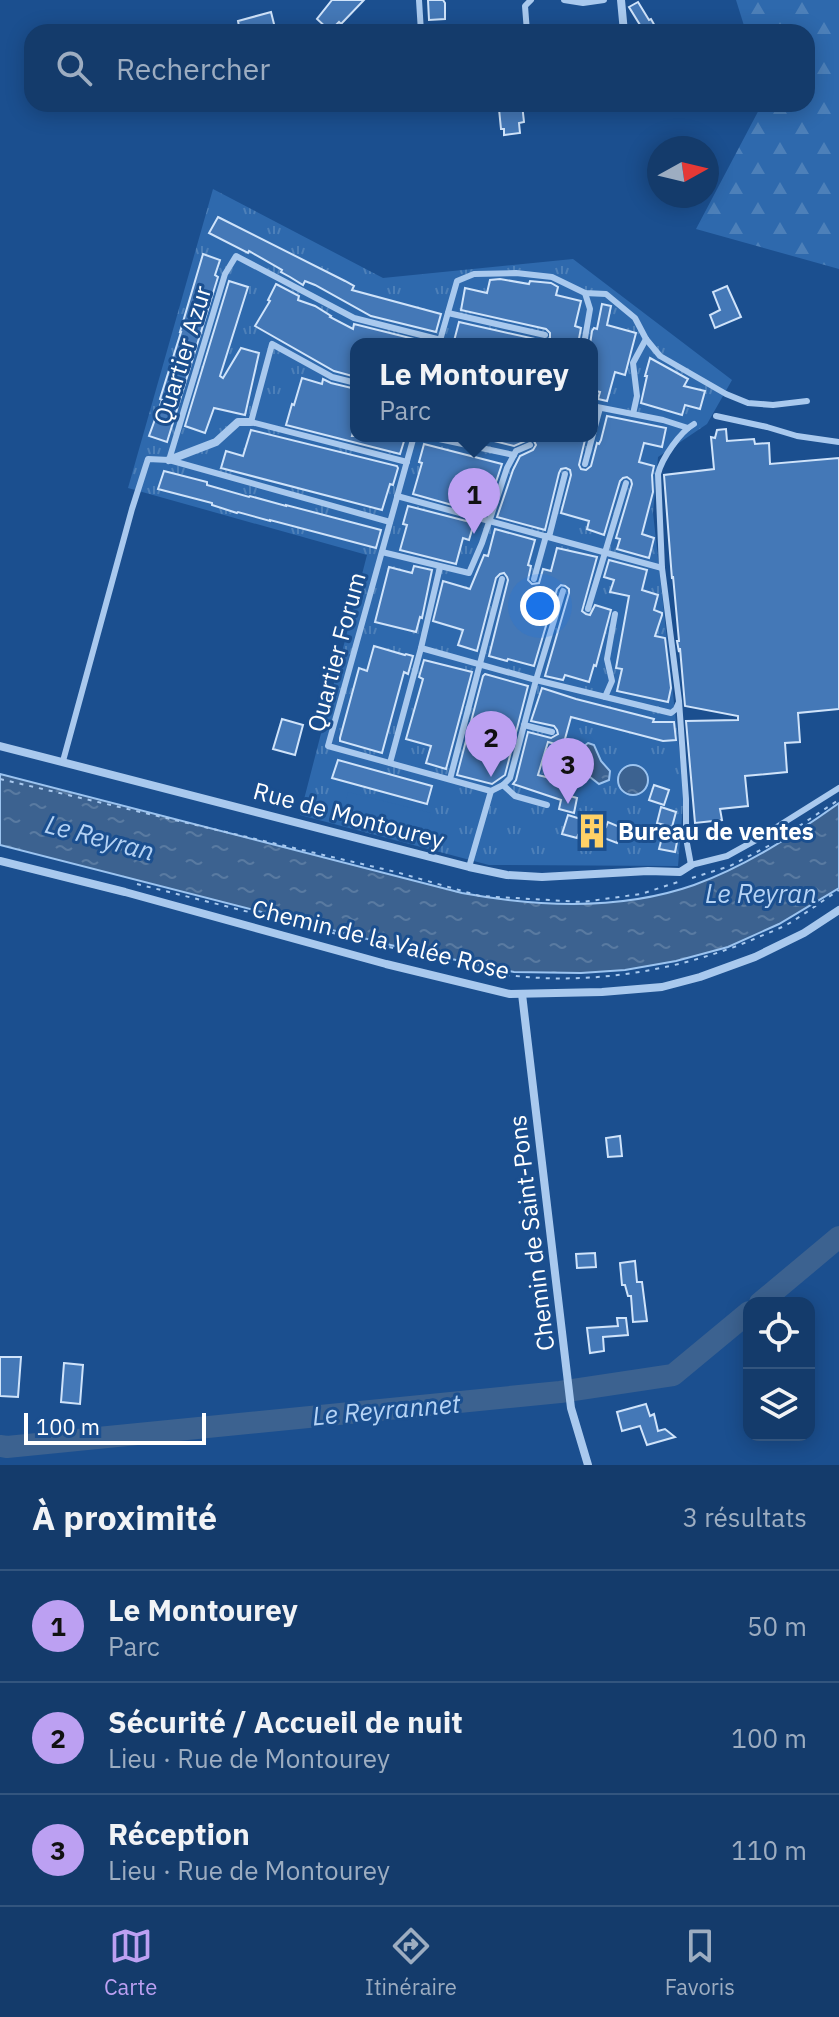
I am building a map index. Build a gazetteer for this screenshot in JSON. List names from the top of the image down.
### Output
{
  "streets": {
    "street": ["Rue de Montourey", "Chemin de la Valée Rose", "Chemin de Saint-Pons"],
    "lane": ["Quartier Azur", "Quartier Forum"]
  },
  "crossings": [
    ["Quartier Azur", "Quartier Forum"],
    ["Chemin de la Valée Rose", "Chemin de Saint-Pons"]
  ],
  "water": ["Le Reyran", "Le Reyrannet"],
  "places": {
    "building": ["Bureau de ventes"]
  },
  "scale_bar": "100 m",
  "north": "right",
  "page": {
    "search": "Rechercher",
    "popup": ["Le Montourey", "Parc"],
    "pins": ["1", "2", "3"],
    "scale": "100 m",
    "heading": ["À proximité", "3 résultats"],
    "list": [
      {
        "mark": "1",
        "name": "Le Montourey",
        "note": "Parc",
        "value": "50 m"
      },
      {
        "mark": "2",
        "name": "Sécurité / Accueil de nuit",
        "note": "Lieu · Rue de Montourey",
        "value": "100 m"
      },
      {
        "mark": "3",
        "name": "Réception",
        "note": "Lieu · Rue de Montourey",
        "value": "110 m"
      }
    ],
    "nav": ["Carte", "Itinéraire", "Favoris"]
  }
}
